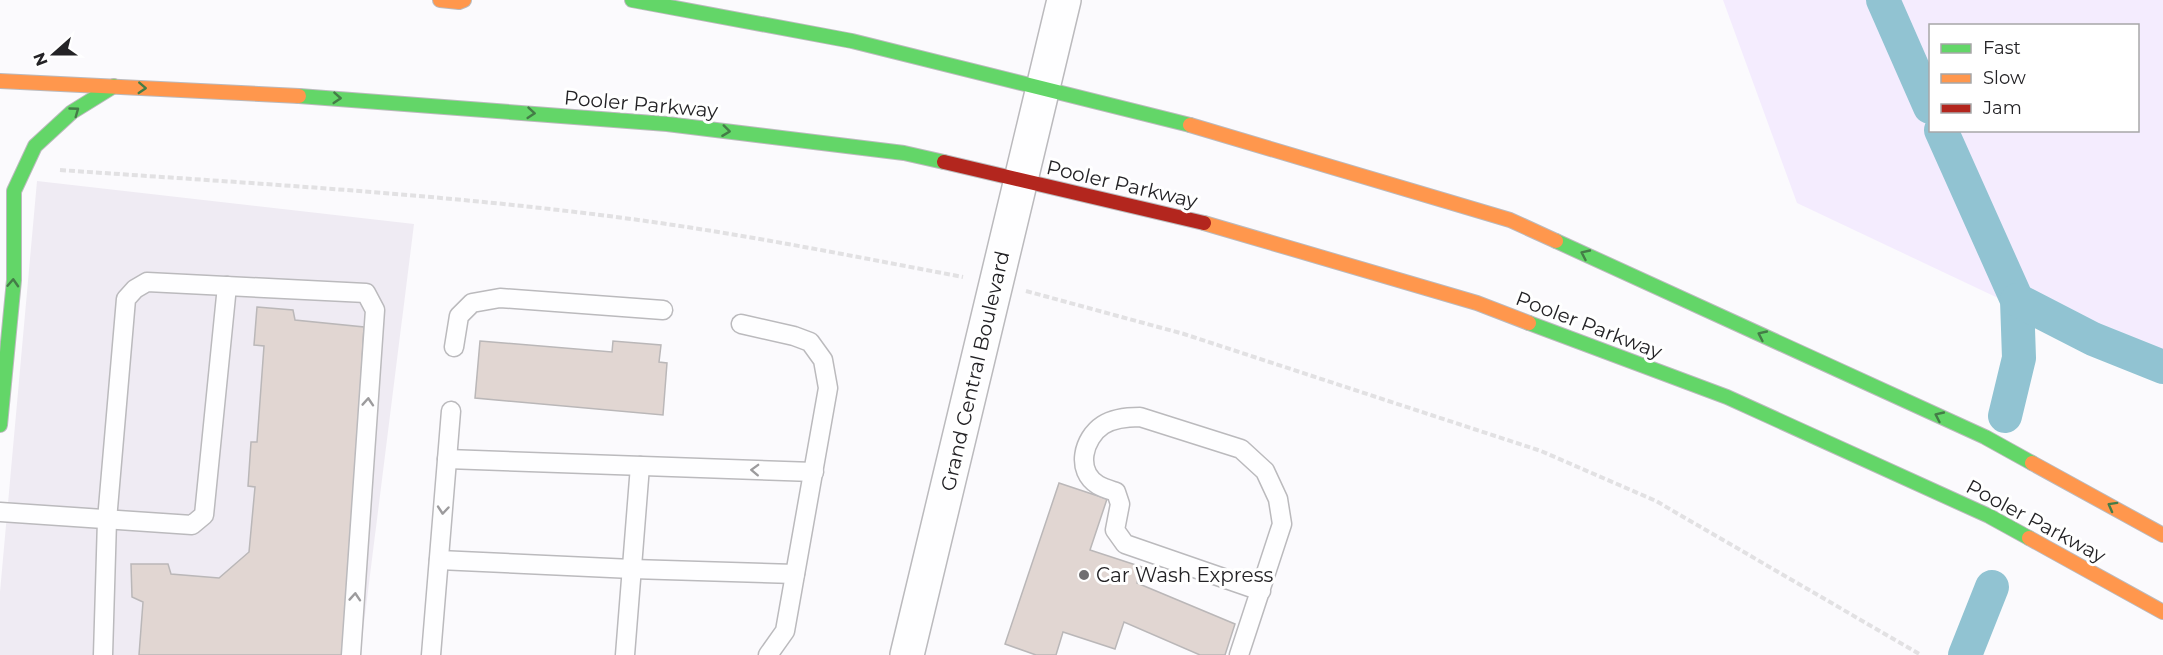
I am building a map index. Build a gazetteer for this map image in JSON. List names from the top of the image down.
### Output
{
  "streets": {
    "main road": ["Pooler Parkway"],
    "street": ["Grand Central Boulevard"]
  },
  "crossings": [
    ["Pooler Parkway", "Grand Central Boulevard"]
  ],
  "places": ["Car Wash Express"],
  "legend": ["Fast", "Slow", "Jam"],
  "north": "left"
}
